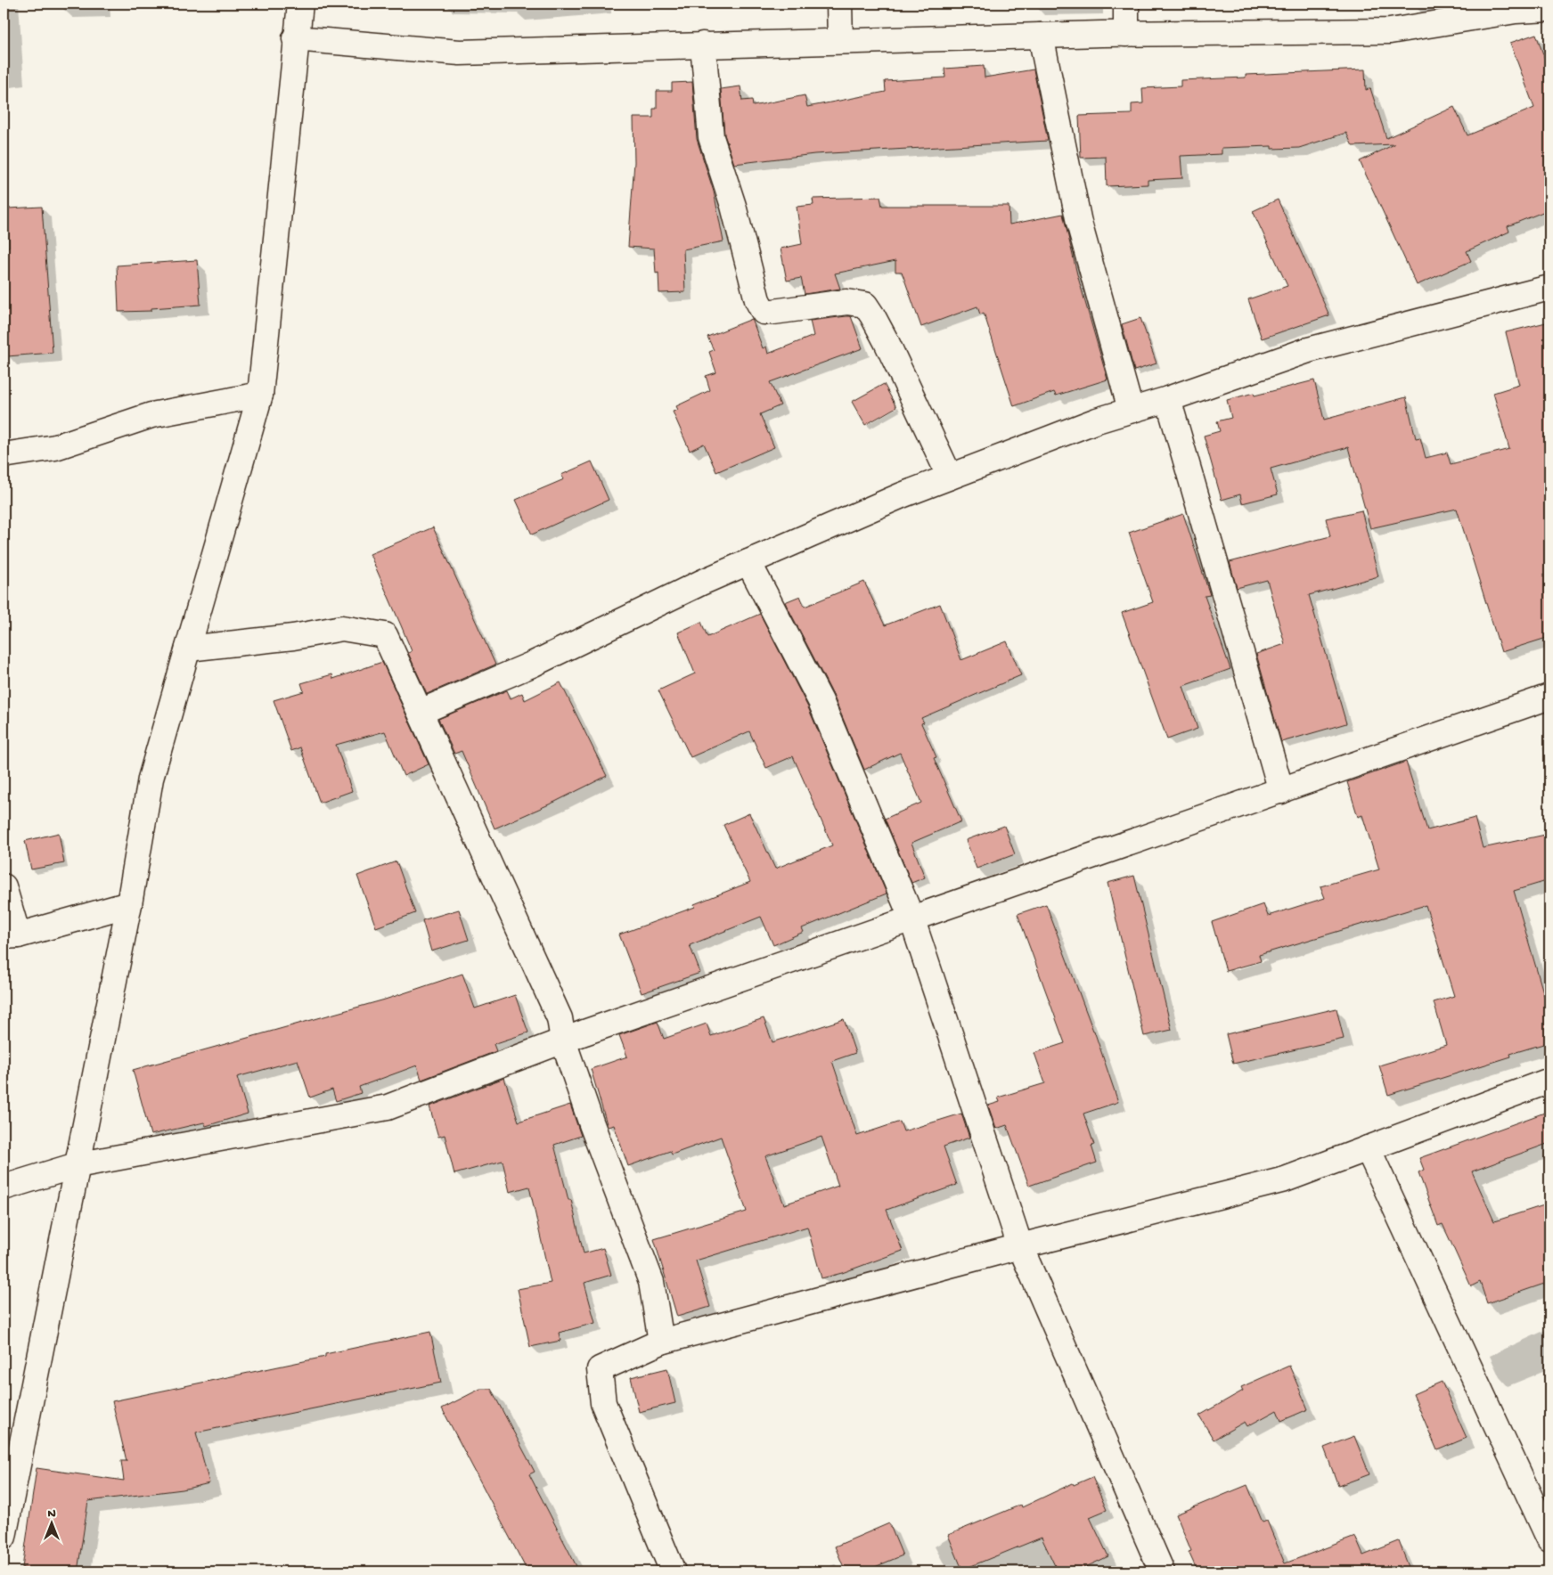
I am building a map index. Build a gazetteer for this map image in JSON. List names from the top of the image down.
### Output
{
  "north": "top"
}
